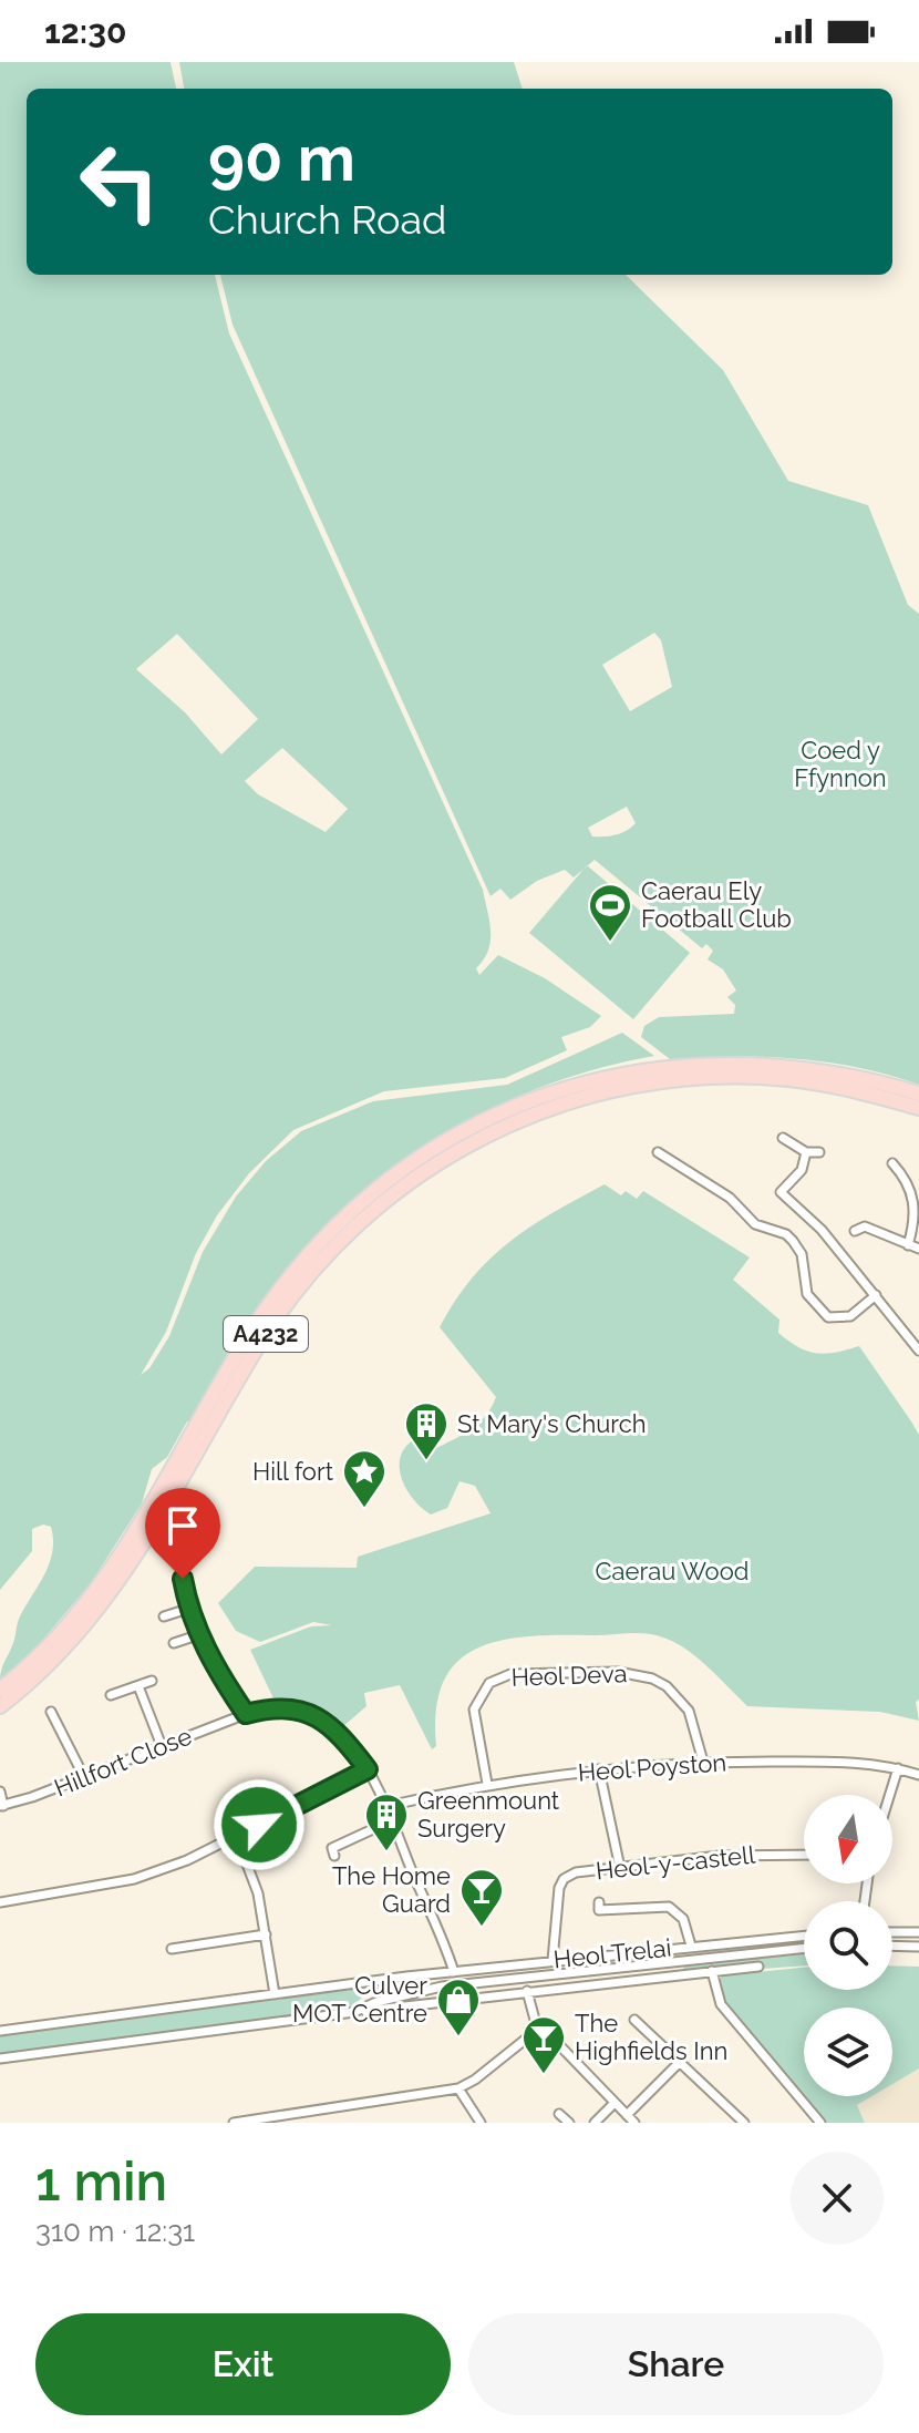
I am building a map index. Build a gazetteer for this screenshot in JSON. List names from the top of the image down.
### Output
{
  "streets": {
    "main road": ["A4232"],
    "street": [
      "Heol Deva",
      "Hillfort Close",
      "Heol Poyston",
      "Heol-y-castell",
      "Heol Trelai"
    ]
  },
  "crossings": [
    ["Heol Deva", "Heol Poyston"],
    ["Hillfort Close", "Heol Poyston"],
    ["Hillfort Close", "Heol Trelai"],
    ["Heol-y-castell", "Heol Trelai"]
  ],
  "parks": ["Coed y Ffynnon", "Caerau Wood"],
  "places": {
    "sports": ["Caerau Ely Football Club"],
    "building": ["St Mary's Church", "Greenmount Surgery"],
    "place": ["Hill fort"],
    "bar": ["The Home Guard", "The Highfields Inn"],
    "shop": ["Culver MOT Centre"]
  },
  "north": "bottom",
  "page": {
    "status": "12:30",
    "turn": ["90 m", "Church Road"],
    "heading": ["1 min", "310 m · 12:31"],
    "buttons": ["Exit", "Share"]
  }
}
